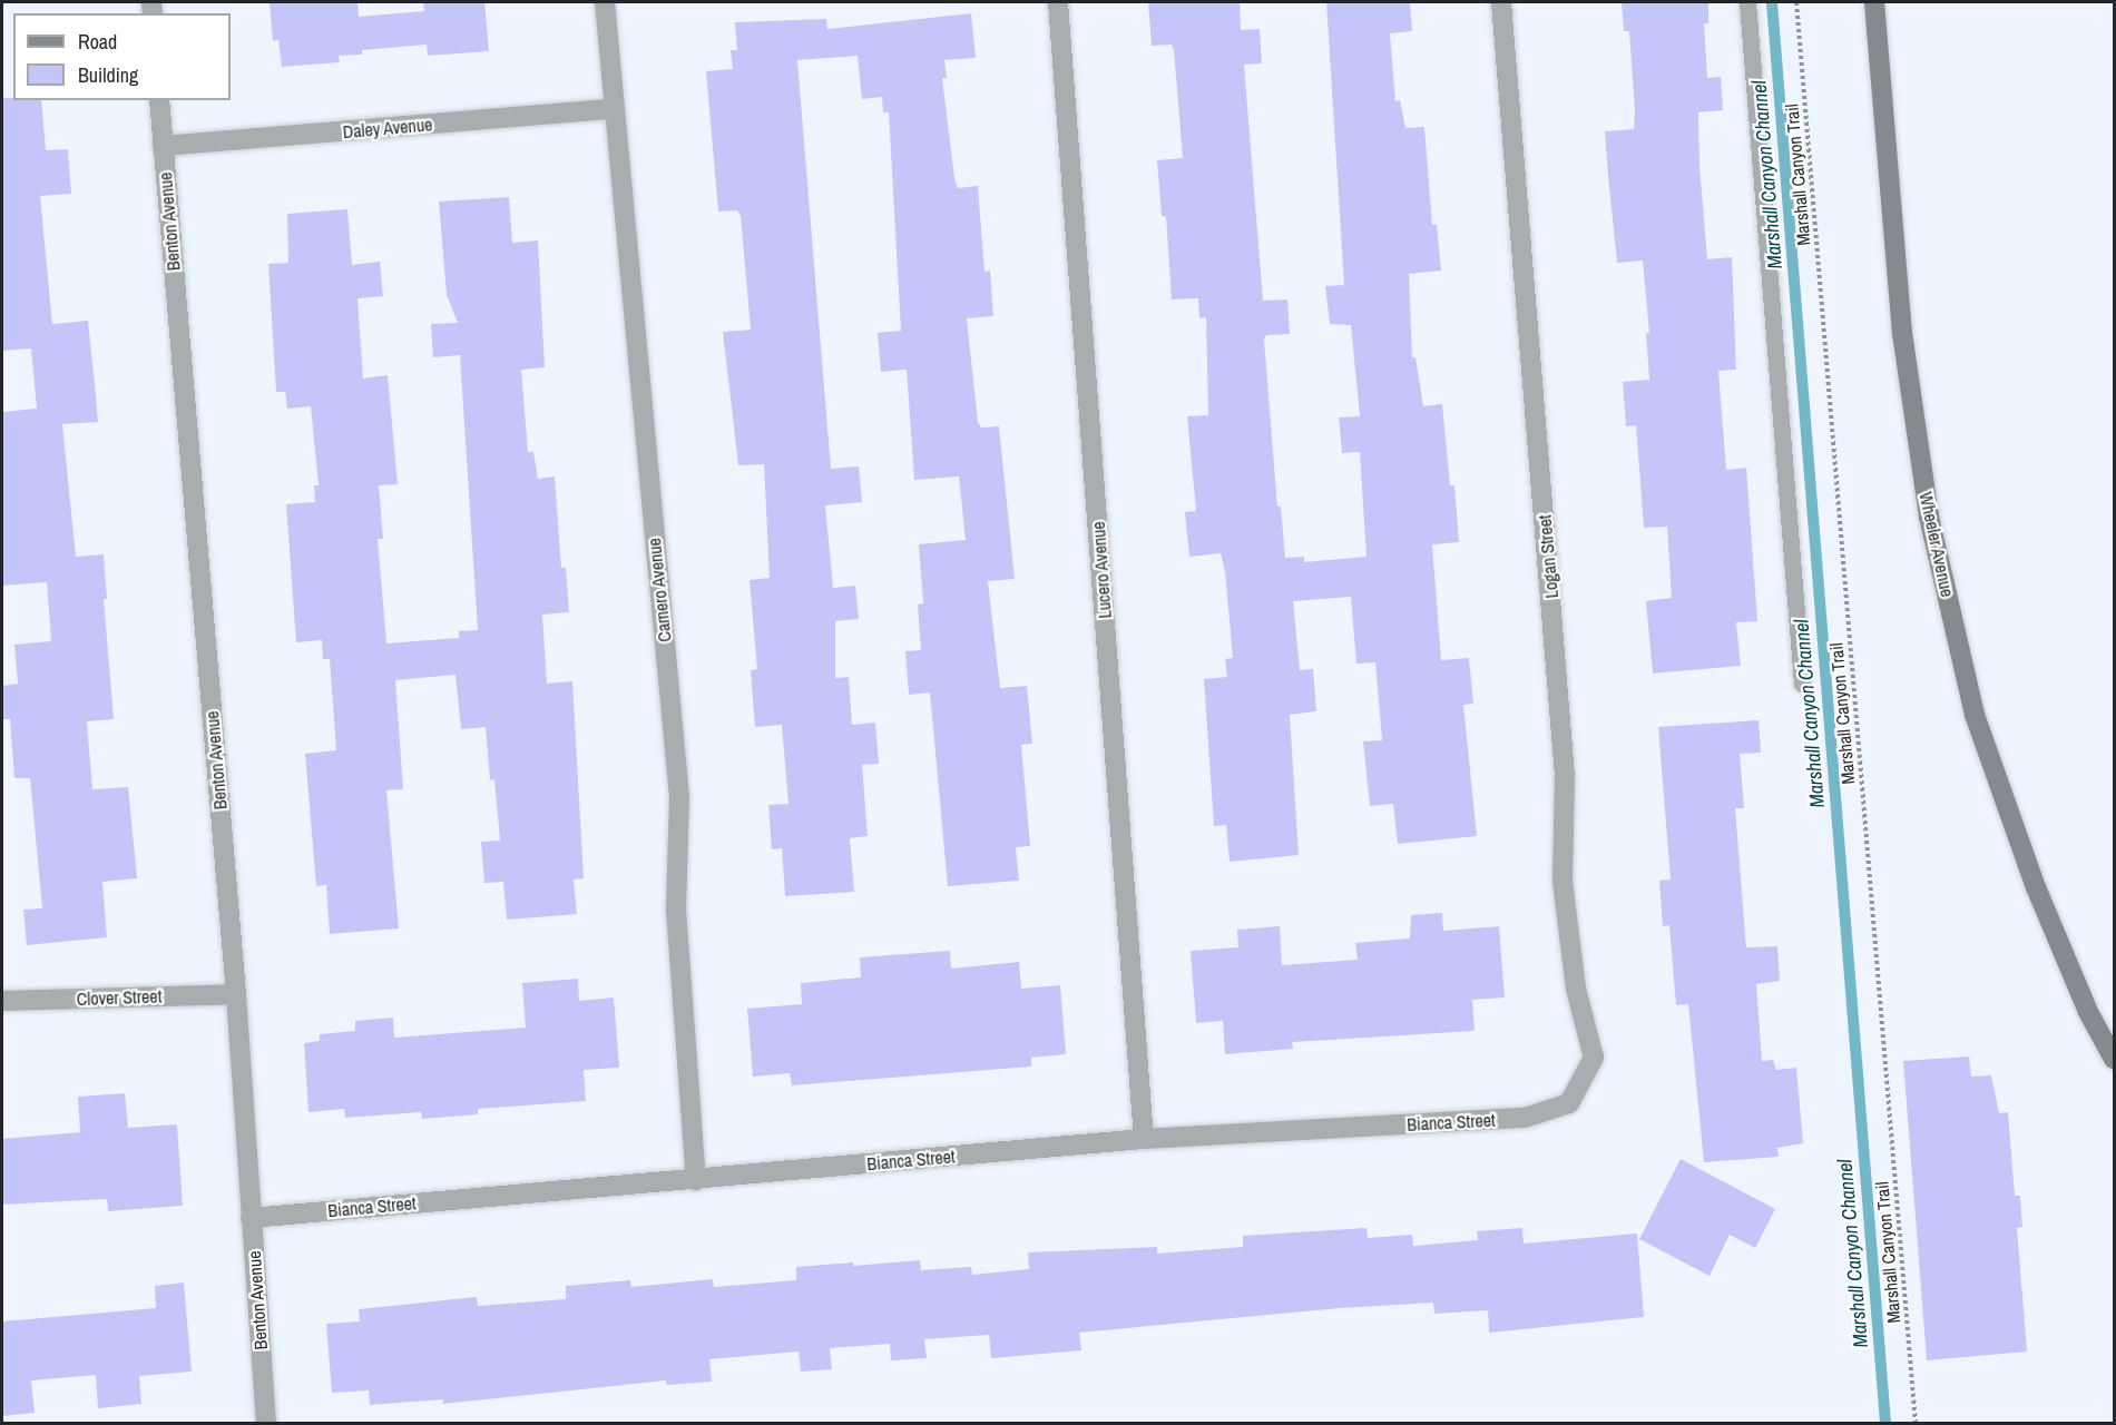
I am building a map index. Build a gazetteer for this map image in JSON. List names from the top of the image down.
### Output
{
  "streets": {
    "main road": ["Wheeler Avenue"],
    "street": [
      "Daley Avenue",
      "Benton Avenue",
      "Logan Street",
      "Lucero Avenue",
      "Camero Avenue",
      "Clover Street",
      "Bianca Street"
    ],
    "path": ["Marshall Canyon Trail"]
  },
  "crossings": [
    ["Daley Avenue", "Benton Avenue"],
    ["Daley Avenue", "Camero Avenue"],
    ["Benton Avenue", "Clover Street"],
    ["Benton Avenue", "Bianca Street"],
    ["Logan Street", "Bianca Street"],
    ["Lucero Avenue", "Bianca Street"],
    ["Camero Avenue", "Bianca Street"]
  ],
  "water": ["Marshall Canyon Channel"],
  "legend": ["Road", "Building"]
}
